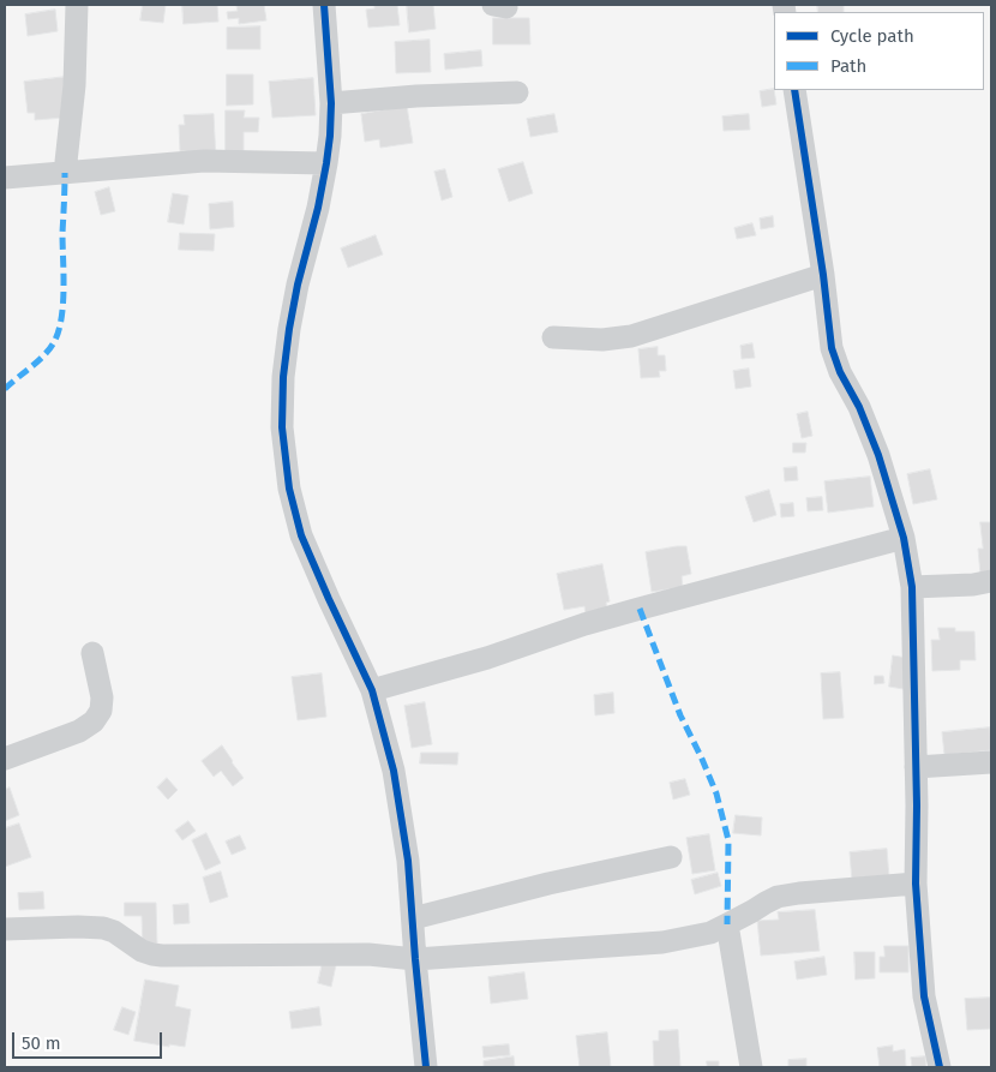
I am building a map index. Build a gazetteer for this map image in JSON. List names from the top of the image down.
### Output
{
  "legend": ["Cycle path", "Path"],
  "scale_bar": "50 m"
}
